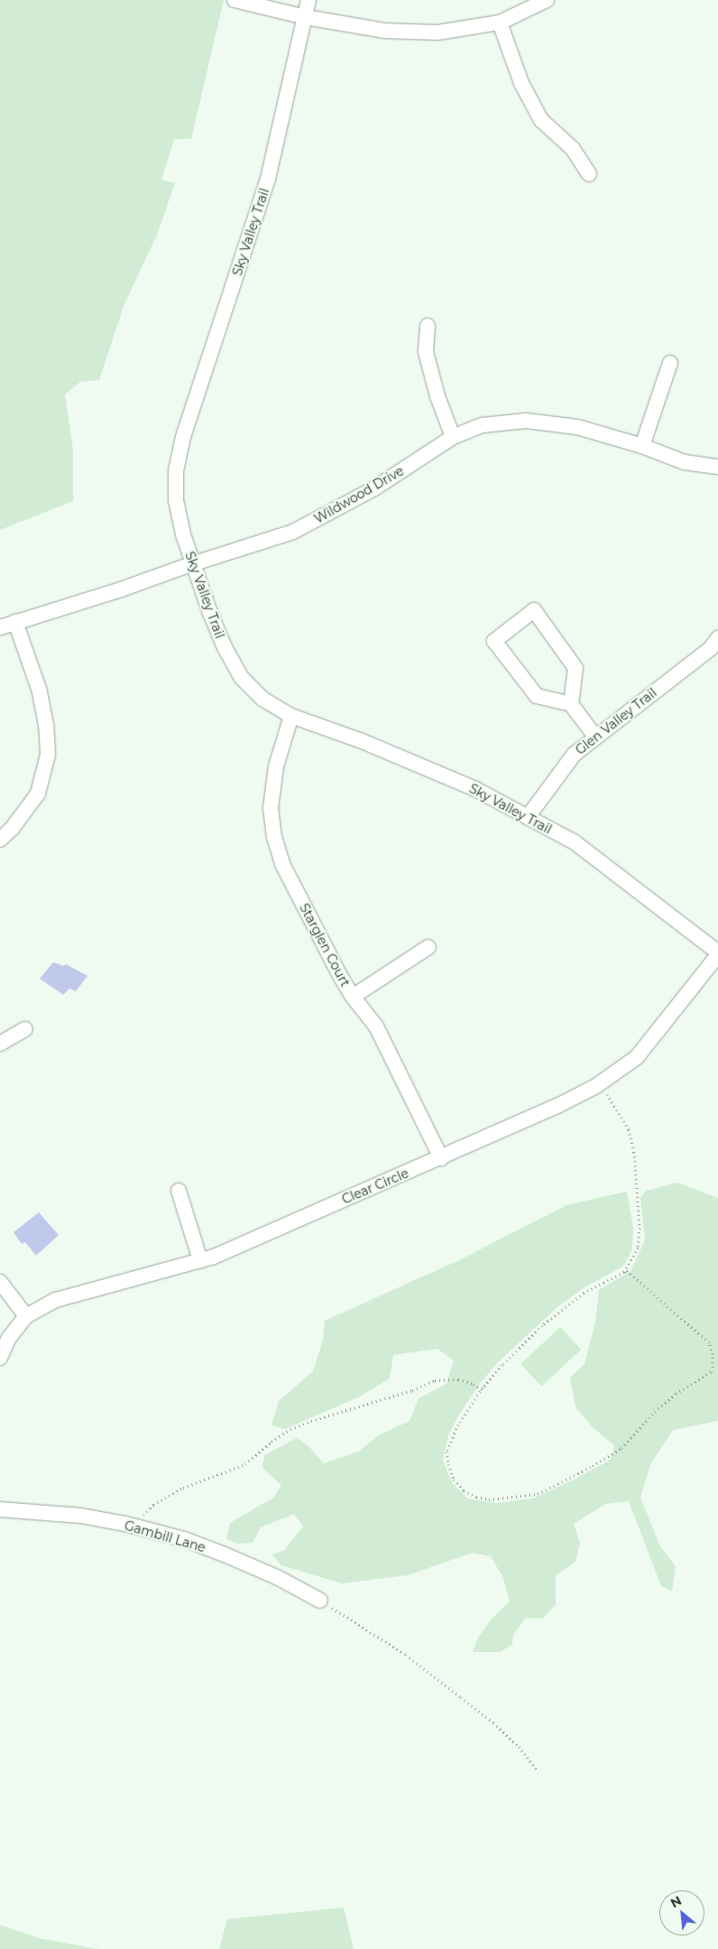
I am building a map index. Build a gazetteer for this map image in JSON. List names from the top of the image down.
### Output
{
  "streets": {
    "street": [
      "Sky Valley Trail",
      "Wildwood Drive",
      "Glen Valley Trail",
      "Starglen Court",
      "Clear Circle",
      "Gambill Lane"
    ]
  },
  "crossings": [
    ["Sky Valley Trail", "Wildwood Drive"],
    ["Sky Valley Trail", "Glen Valley Trail"],
    ["Sky Valley Trail", "Starglen Court"],
    ["Sky Valley Trail", "Clear Circle"],
    ["Starglen Court", "Clear Circle"]
  ],
  "north": "top left"
}
